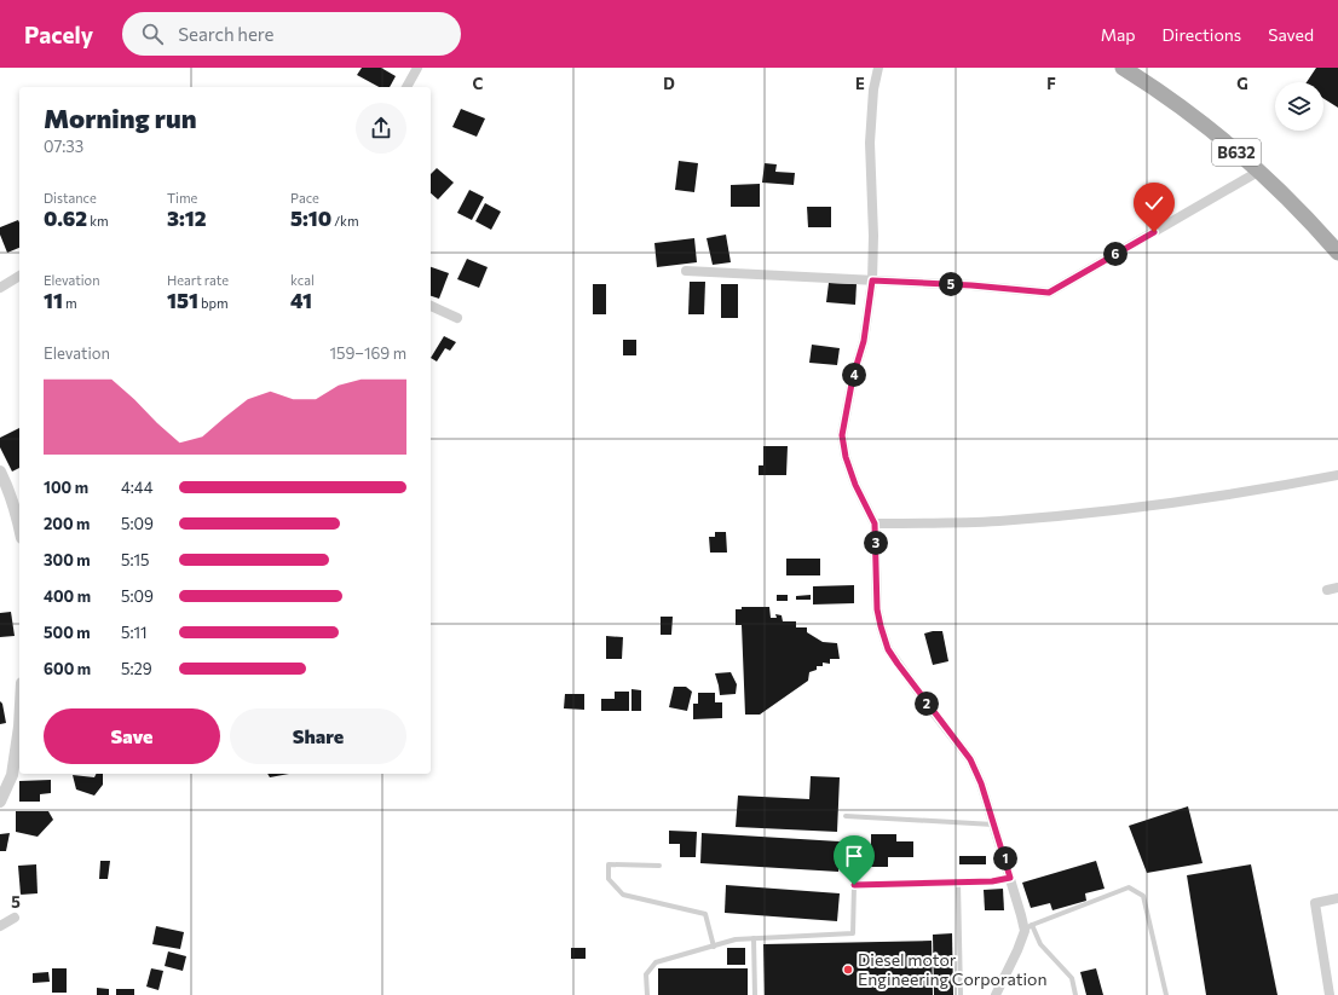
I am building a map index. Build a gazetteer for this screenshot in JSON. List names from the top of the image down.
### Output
{
  "streets": {
    "main road": ["B632"]
  },
  "places": ["Diesel motor Engineering Corporation"],
  "page": {
    "header": "Pacely",
    "search": "Search here",
    "nav": ["Map", "Directions", "Saved"],
    "heading": ["Morning run", "07:33"],
    "stats": [
      ["Distance", "0.62 km"],
      ["Time", "3:12"],
      ["Pace", "5:10 /km"],
      ["Elevation", "11 m"],
      ["Heart rate", "151 bpm"],
      ["kcal", "41"]
    ],
    "pins": [
      "6",
      "5",
      "4",
      "3",
      "2",
      "1"
    ],
    "chart": ["Elevation", "159–169 m"],
    "list": [
      {
        "name": "100 m",
        "note": "4:44"
      },
      {
        "name": "200 m",
        "note": "5:09"
      },
      {
        "name": "300 m",
        "note": "5:15"
      },
      {
        "name": "400 m",
        "note": "5:09"
      },
      {
        "name": "500 m",
        "note": "5:11"
      },
      {
        "name": "600 m",
        "note": "5:29"
      }
    ],
    "buttons": ["Save", "Share"]
  },
  "grid": {
    "columns": [
      "C",
      "D",
      "E",
      "F",
      "G"
    ],
    "rows": ["5"]
  }
}
